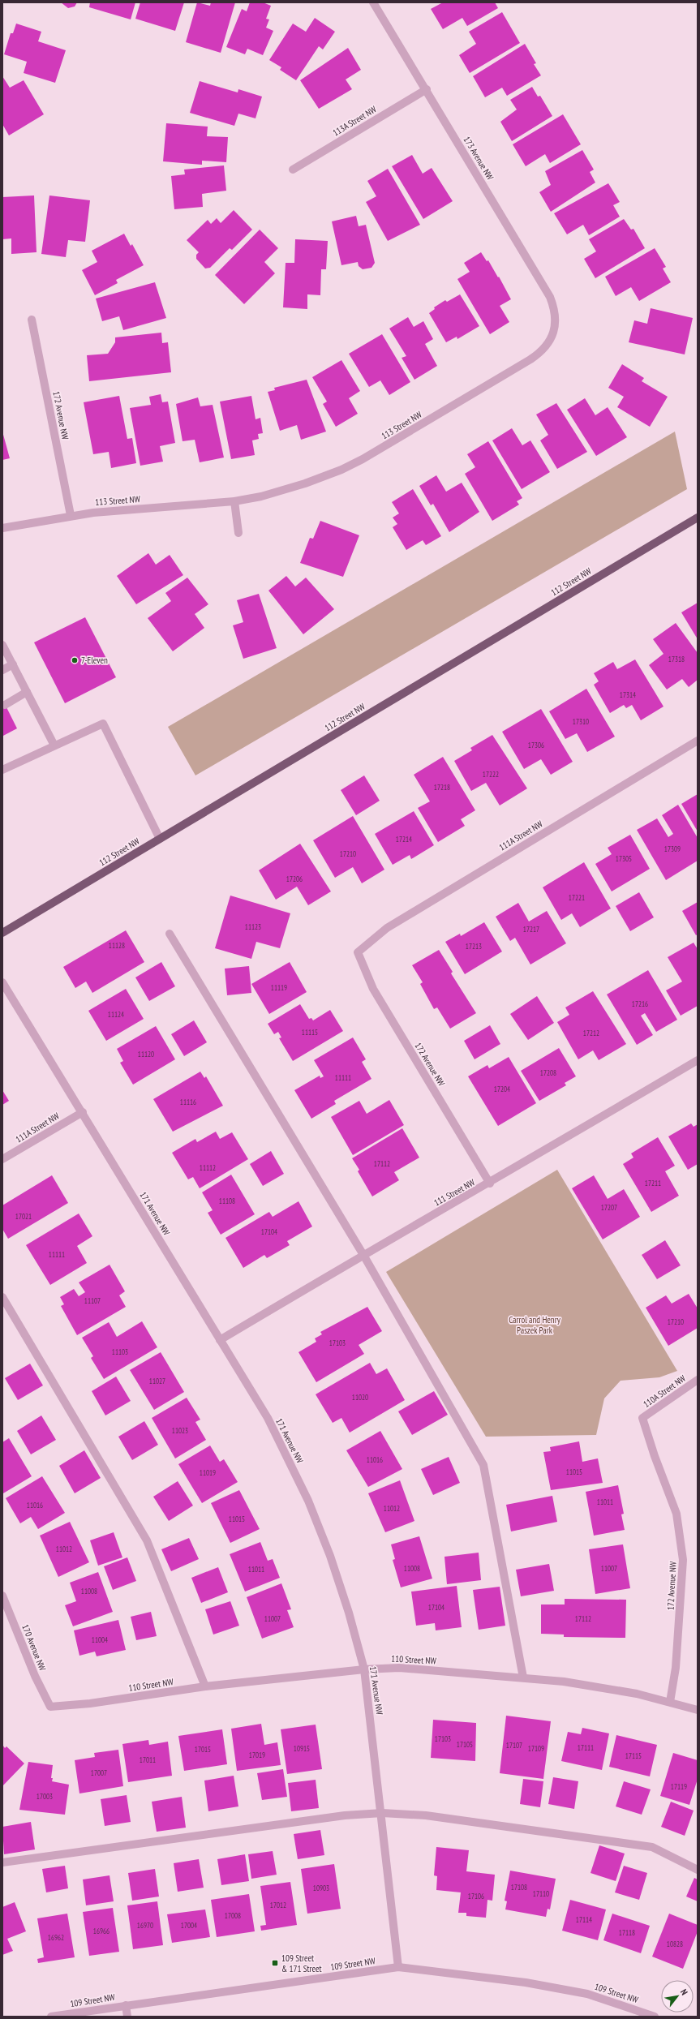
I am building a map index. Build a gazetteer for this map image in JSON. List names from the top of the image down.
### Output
{
  "streets": {
    "main road": ["112 Street NW"],
    "street": [
      "113A Street NW",
      "173 Avenue NW",
      "172 Avenue NW",
      "113 Street NW",
      "111A Street NW",
      "111 Street NW",
      "171 Avenue NW",
      "110A Street NW",
      "170 Avenue NW",
      "110 Street NW",
      "109 Street NW"
    ]
  },
  "crossings": [
    ["113A Street NW", "173 Avenue NW"],
    ["173 Avenue NW", "113 Street NW"],
    ["172 Avenue NW", "113 Street NW"],
    ["172 Avenue NW", "111A Street NW"],
    ["172 Avenue NW", "111 Street NW"],
    ["172 Avenue NW", "110A Street NW"],
    ["172 Avenue NW", "110 Street NW"],
    ["111A Street NW", "171 Avenue NW"],
    ["111 Street NW", "171 Avenue NW"],
    ["171 Avenue NW", "110 Street NW"],
    ["171 Avenue NW", "109 Street NW"],
    ["170 Avenue NW", "110 Street NW"]
  ],
  "parks": ["Carrol and Henry Paszek Park"],
  "places": {
    "other": ["7-Eleven"],
    "transit": ["109 Street & 171 Street"]
  },
  "house_numbers": [
    "17318",
    "17314",
    "17310",
    "17306",
    "17222",
    "17218",
    "17214",
    "17309",
    "17210",
    "17305",
    "17206",
    "17221",
    "11123",
    "17217",
    "11128",
    "17213",
    "11119",
    "17216",
    "11124",
    "11115",
    "17212",
    "11120",
    "17208",
    "11111",
    "17204",
    "11116",
    "17112",
    "11112",
    "17211",
    "11108",
    "17207",
    "17021",
    "17104",
    "11111",
    "11107",
    "17210",
    "17103",
    "11103",
    "11027",
    "11020",
    "11023",
    "11016",
    "11015",
    "11019",
    "11011",
    "11016",
    "11012",
    "11015",
    "11012",
    "11008",
    "11007",
    "11011",
    "11008",
    "17104",
    "11007",
    "17112",
    "11004",
    "17103",
    "17105",
    "17107",
    "17111",
    "10915",
    "17109",
    "17015",
    "17019",
    "17115",
    "17011",
    "17007",
    "17119",
    "17003",
    "17108",
    "10903",
    "17110",
    "17106",
    "17012",
    "17008",
    "17114",
    "16970",
    "17004",
    "16966",
    "17118",
    "16962",
    "10828"
  ],
  "north": "top right"
}
